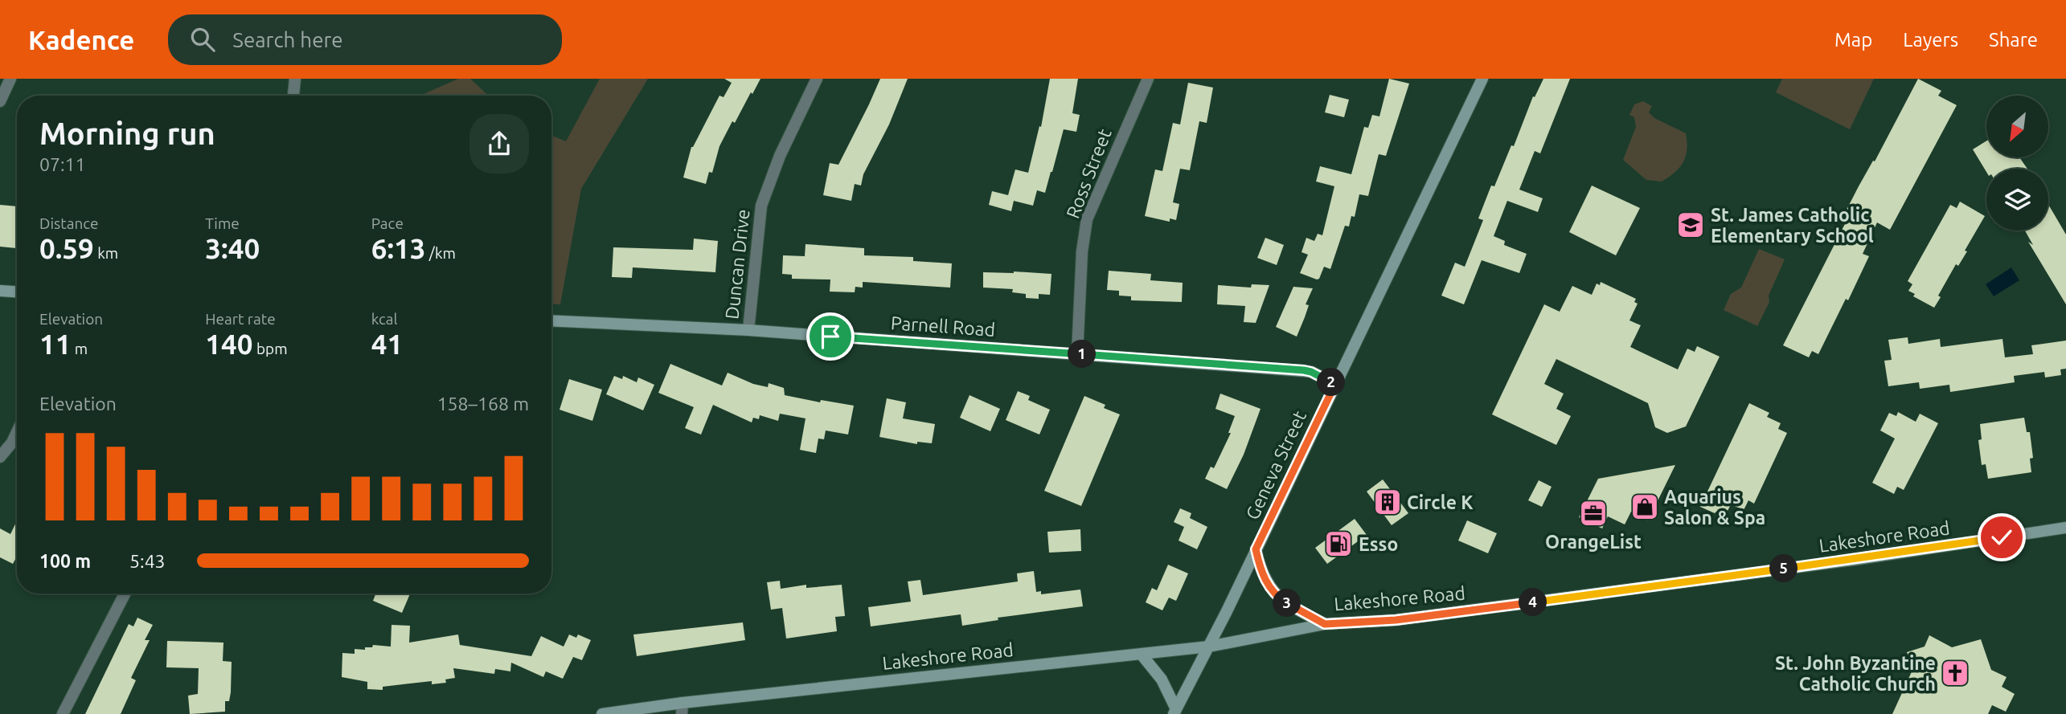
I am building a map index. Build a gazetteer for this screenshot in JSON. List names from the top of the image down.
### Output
{
  "streets": {
    "main road": ["Parnell Road", "Geneva Street", "Lakeshore Road"],
    "street": ["Ross Street", "Duncan Drive"]
  },
  "crossings": [
    ["Ross Street", "Parnell Road"],
    ["Duncan Drive", "Parnell Road"],
    ["Parnell Road", "Geneva Street"],
    ["Geneva Street", "Lakeshore Road"]
  ],
  "places": {
    "school or university": ["St. James Catholic Elementary School"],
    "building": ["Circle K"],
    "shop": ["Aquarius Salon & Spa"],
    "office": ["OrangeList"],
    "fuel station": ["Esso"],
    "church": ["St. John Byzantine Catholic Church"]
  },
  "north": "bottom left",
  "page": {
    "header": "Kadence",
    "search": "Search here",
    "nav": ["Map", "Layers", "Share"],
    "heading": ["Morning run", "07:11"],
    "stats": [
      ["Distance", "0.59 km"],
      ["Time", "3:40"],
      ["Pace", "6:13 /km"],
      ["Elevation", "11 m"],
      ["Heart rate", "140 bpm"],
      ["kcal", "41"]
    ],
    "pins": [
      "1",
      "2",
      "5",
      "4",
      "3"
    ],
    "chart": ["Elevation", "158–168 m"],
    "list": [
      {
        "name": "100 m",
        "note": "5:43"
      }
    ]
  }
}
